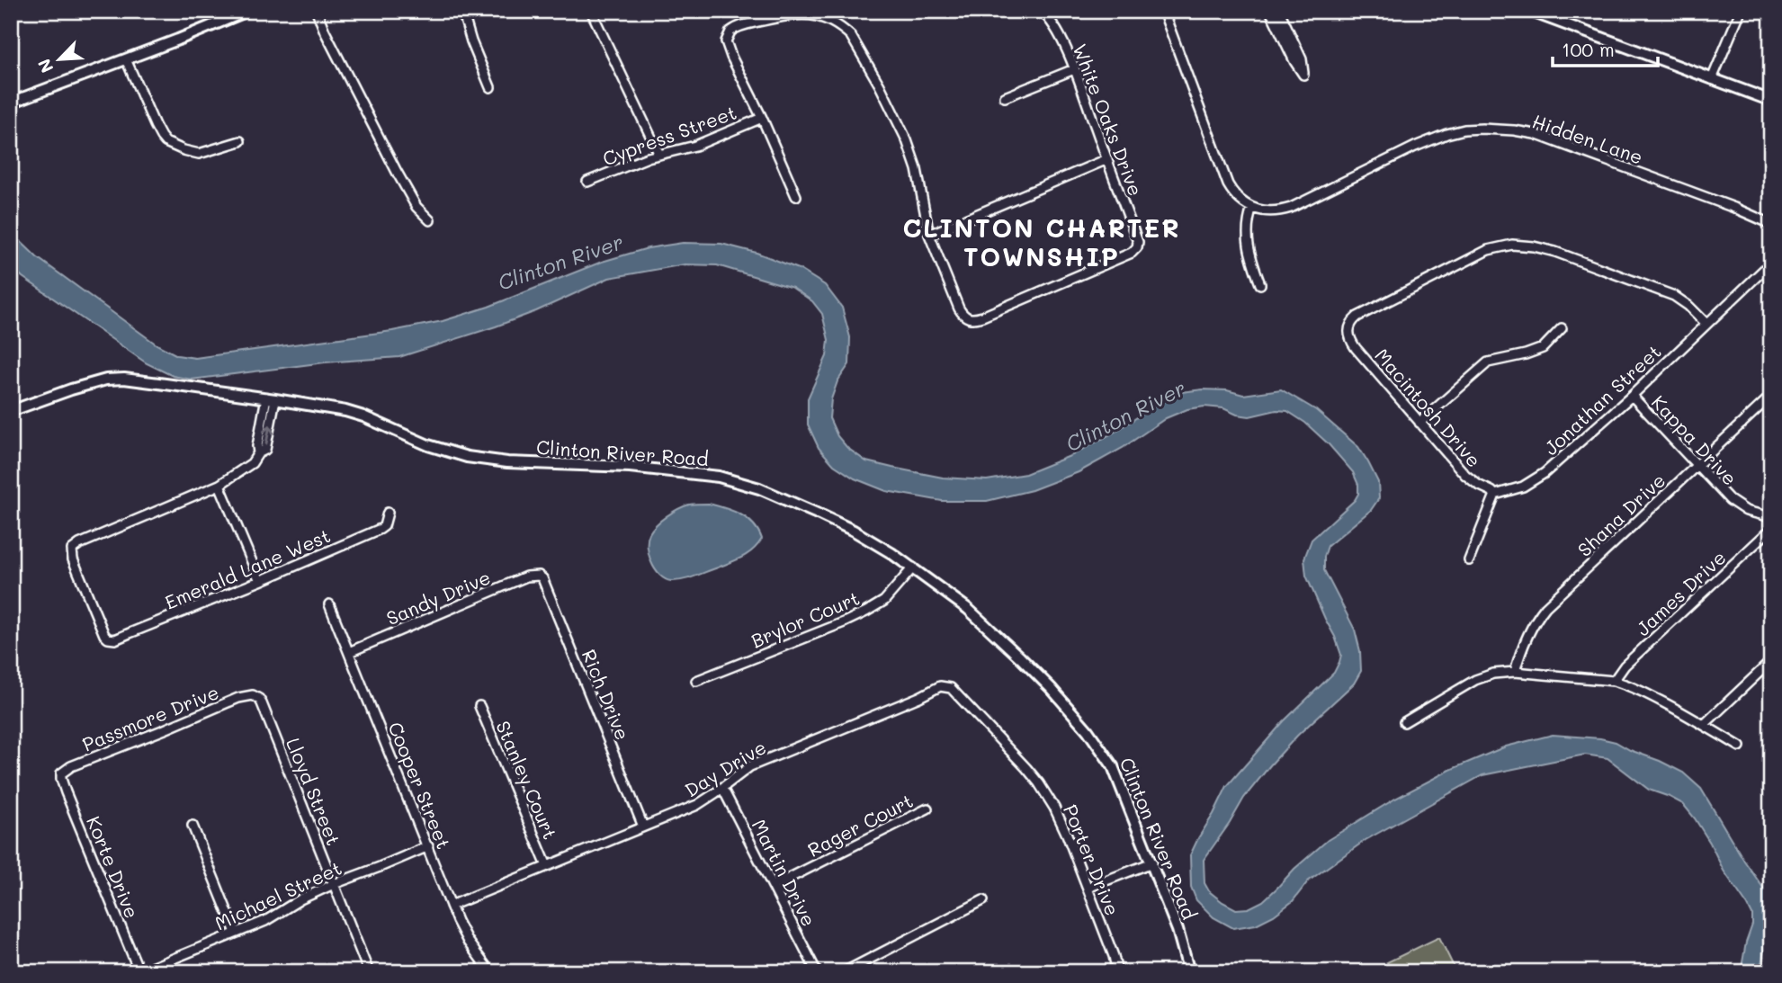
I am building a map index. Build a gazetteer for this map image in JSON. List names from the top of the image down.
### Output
{
  "streets": {
    "street": [
      "White Oaks Drive",
      "Cypress Street",
      "Hidden Lane",
      "Jonathan Street",
      "Macintosh Drive",
      "Kappa Drive",
      "Clinton River Road",
      "Shana Drive",
      "Emerald Lane West",
      "James Drive",
      "Sandy Drive",
      "Brylor Court",
      "Rich Drive",
      "Passmore Drive",
      "Day Drive",
      "Stanley Court",
      "Cooper Street",
      "Lloyd Street",
      "Rager Court",
      "Porter Drive",
      "Korte Drive",
      "Martin Drive",
      "Michael Street"
    ]
  },
  "crossings": [
    ["Jonathan Street", "Macintosh Drive"],
    ["Jonathan Street", "Kappa Drive"],
    ["Kappa Drive", "Shana Drive"],
    ["Clinton River Road", "Brylor Court"],
    ["Sandy Drive", "Rich Drive"],
    ["Sandy Drive", "Cooper Street"],
    ["Rich Drive", "Day Drive"],
    ["Passmore Drive", "Lloyd Street"],
    ["Passmore Drive", "Korte Drive"],
    ["Day Drive", "Stanley Court"],
    ["Day Drive", "Cooper Street"],
    ["Day Drive", "Porter Drive"],
    ["Day Drive", "Martin Drive"],
    ["Cooper Street", "Michael Street"],
    ["Lloyd Street", "Michael Street"],
    ["Rager Court", "Martin Drive"],
    ["Korte Drive", "Michael Street"]
  ],
  "districts": ["CLINTON CHARTER TOWNSHIP"],
  "water": ["Clinton River"],
  "scale_bar": "100 m",
  "north": "bottom left"
}
